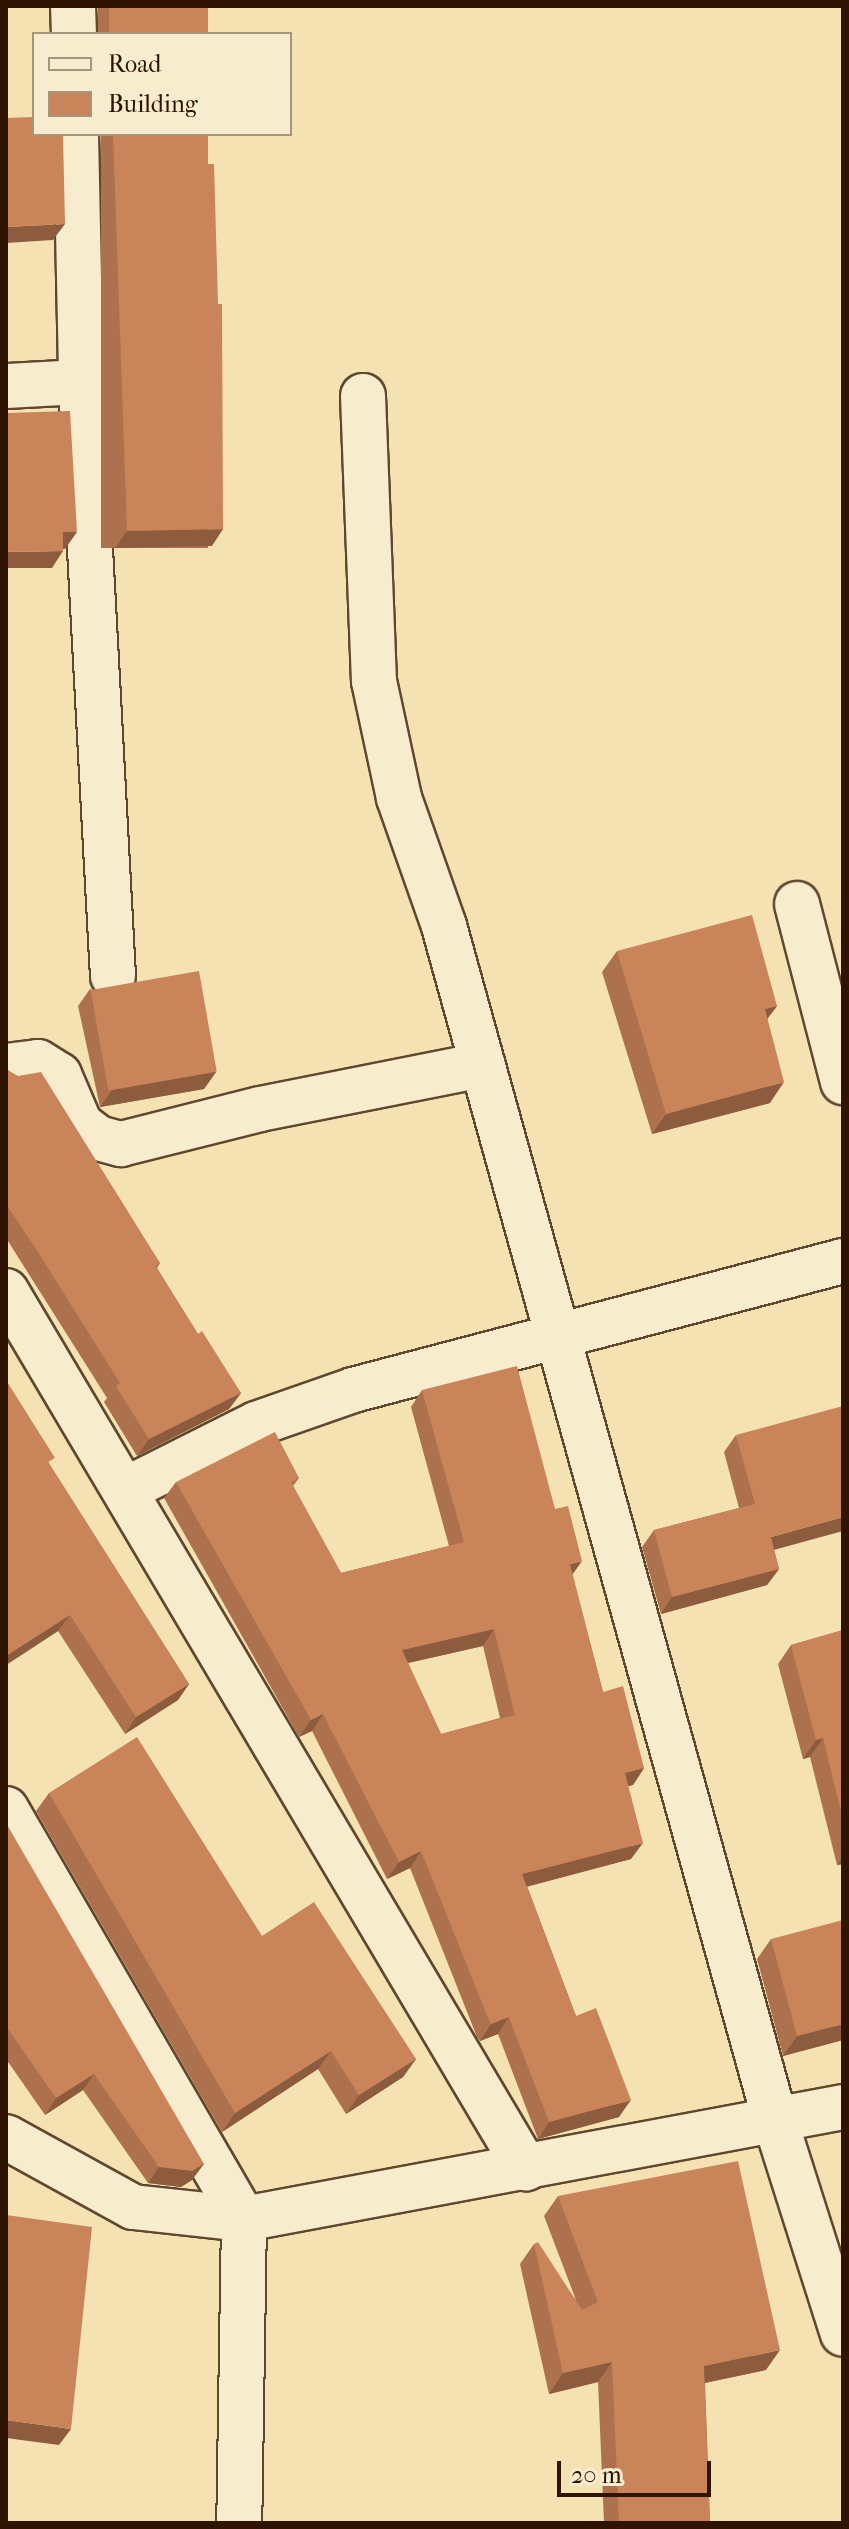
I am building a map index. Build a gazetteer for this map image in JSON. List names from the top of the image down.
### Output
{
  "legend": ["Road", "Building"],
  "scale_bar": "20 m"
}
